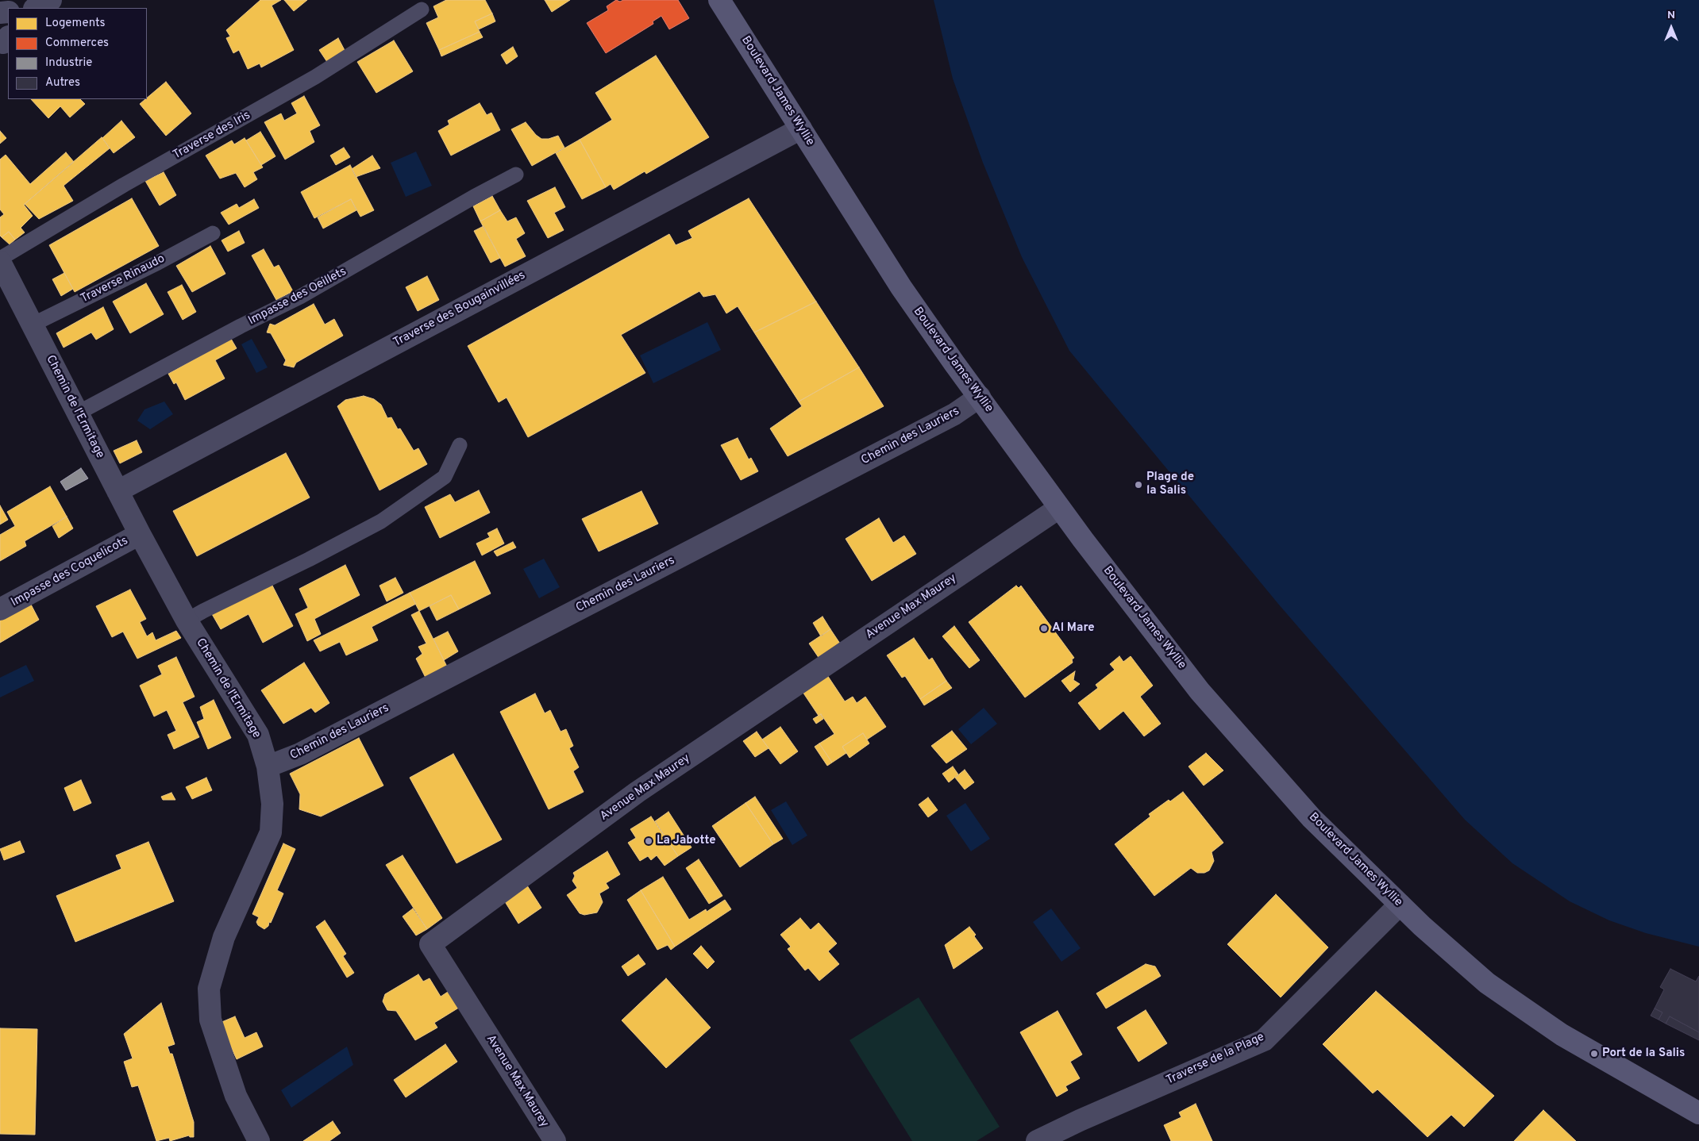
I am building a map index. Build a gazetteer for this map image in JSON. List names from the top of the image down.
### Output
{
  "streets": {
    "street": [
      "Boulevard James Wyllie",
      "Traverse des Bougainvillées",
      "Chemin de l'Ermitage",
      "Chemin des Lauriers",
      "Impasse des Coquelicots",
      "Avenue Max Maurey",
      "Traverse de la Plage"
    ],
    "lane": ["Traverse des Iris", "Traverse Rinaudo", "Impasse des Oeillets"]
  },
  "crossings": [
    ["Boulevard James Wyllie", "Traverse des Bougainvillées"],
    ["Boulevard James Wyllie", "Chemin des Lauriers"],
    ["Boulevard James Wyllie", "Avenue Max Maurey"],
    ["Boulevard James Wyllie", "Traverse de la Plage"],
    ["Traverse des Iris", "Chemin de l'Ermitage"],
    ["Traverse Rinaudo", "Chemin de l'Ermitage"],
    ["Impasse des Oeillets", "Chemin de l'Ermitage"],
    ["Traverse des Bougainvillées", "Chemin de l'Ermitage"],
    ["Chemin de l'Ermitage", "Chemin des Lauriers"],
    ["Chemin de l'Ermitage", "Impasse des Coquelicots"]
  ],
  "places": [
    "Plage de la Salis",
    "Al Mare",
    "La Jabotte",
    "Port de la Salis"
  ],
  "legend": [
    "Logements",
    "Commerces",
    "Industrie",
    "Autres"
  ],
  "north": "top"
}
